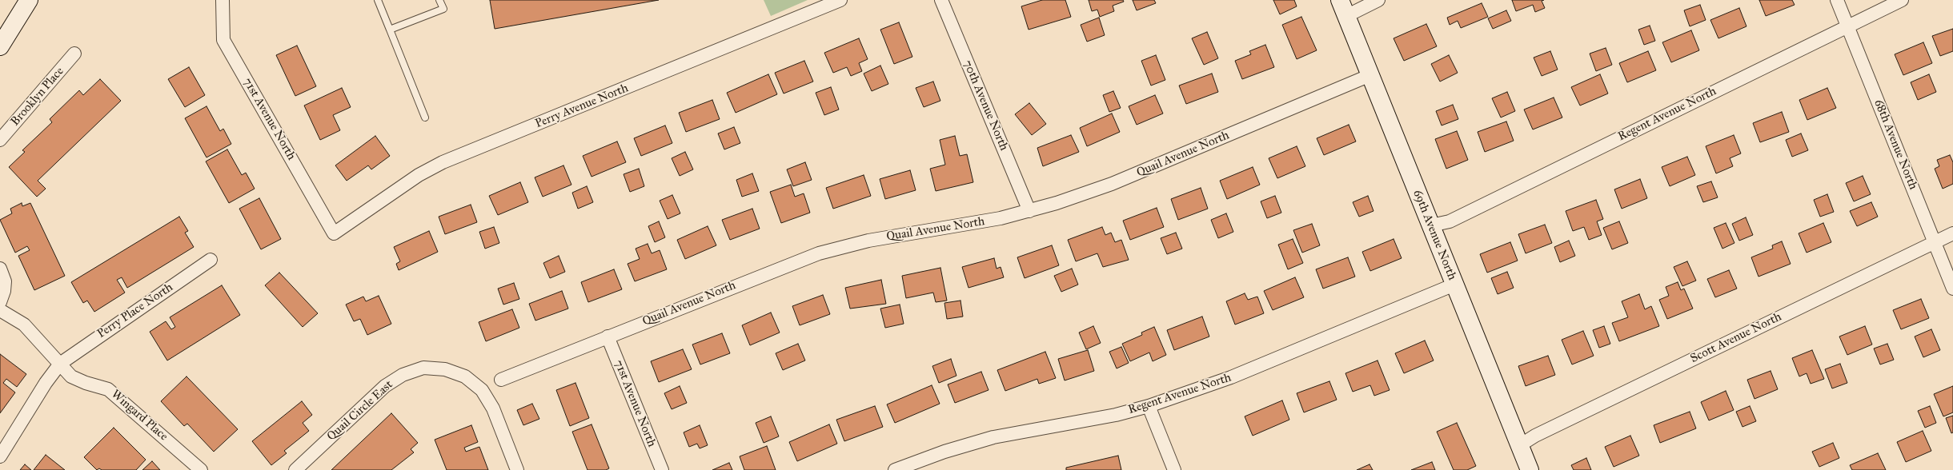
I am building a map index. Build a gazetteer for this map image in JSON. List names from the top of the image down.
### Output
{
  "streets": {
    "street": [
      "Brooklyn Place",
      "70th Avenue North",
      "Perry Avenue North",
      "Regent Avenue North",
      "71st Avenue North",
      "68th Avenue North",
      "Quail Avenue North",
      "69th Avenue North",
      "Perry Place North",
      "Scott Avenue North",
      "Quail Circle East",
      "Wingard Place"
    ]
  },
  "crossings": [
    ["70th Avenue North", "Quail Avenue North"],
    ["Perry Avenue North", "71st Avenue North"],
    ["Regent Avenue North", "68th Avenue North"],
    ["Regent Avenue North", "69th Avenue North"],
    ["71st Avenue North", "Quail Avenue North"],
    ["68th Avenue North", "Scott Avenue North"],
    ["Quail Avenue North", "69th Avenue North"],
    ["69th Avenue North", "Scott Avenue North"],
    ["Perry Place North", "Wingard Place"]
  ]
}
